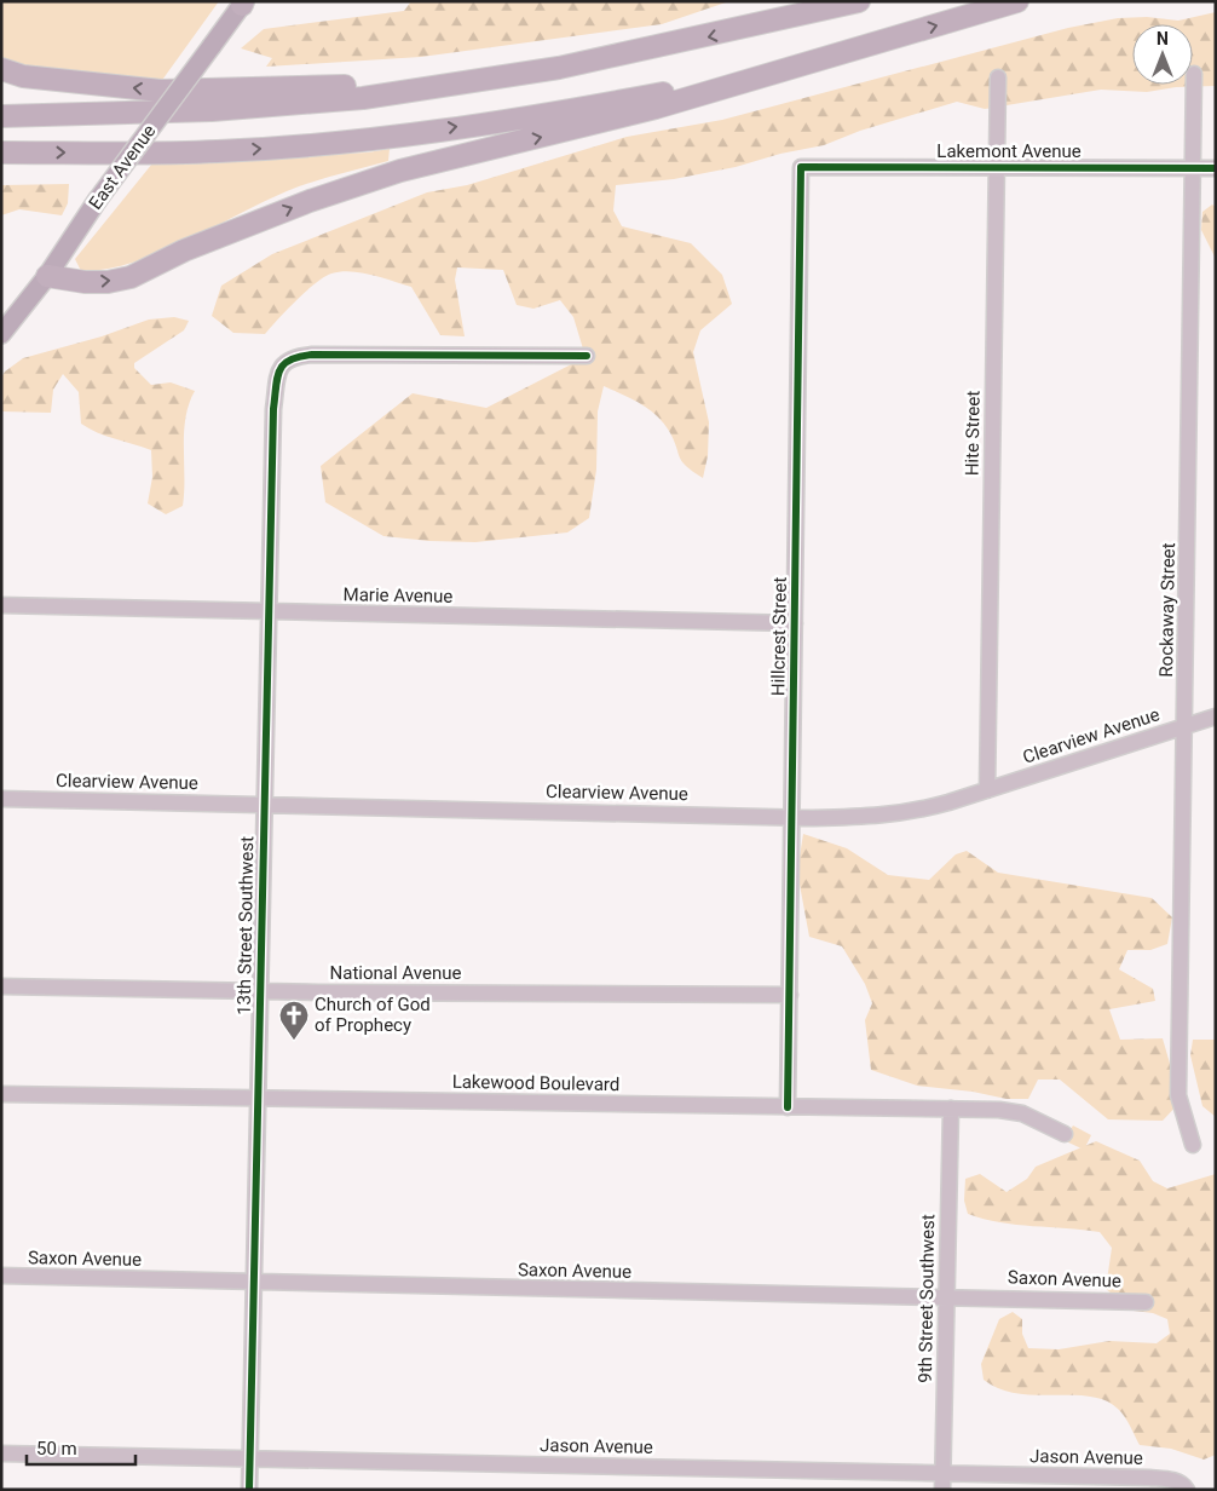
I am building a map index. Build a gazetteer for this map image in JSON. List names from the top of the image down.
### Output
{
  "streets": {
    "main road": ["East Avenue"],
    "street": [
      "Lakemont Avenue",
      "Hite Street",
      "Marie Avenue",
      "Rockaway Street",
      "Hillcrest Street",
      "Clearview Avenue",
      "13th Street Southwest",
      "National Avenue",
      "Lakewood Boulevard",
      "Saxon Avenue",
      "9th Street Southwest",
      "Jason Avenue"
    ]
  },
  "crossings": [
    ["Lakemont Avenue", "Hite Street"],
    ["Lakemont Avenue", "Rockaway Street"],
    ["Lakemont Avenue", "Hillcrest Street"],
    ["Hite Street", "Clearview Avenue"],
    ["Marie Avenue", "Hillcrest Street"],
    ["Marie Avenue", "13th Street Southwest"],
    ["Rockaway Street", "Clearview Avenue"],
    ["Hillcrest Street", "Clearview Avenue"],
    ["Hillcrest Street", "National Avenue"],
    ["Hillcrest Street", "Lakewood Boulevard"],
    ["Clearview Avenue", "13th Street Southwest"],
    ["13th Street Southwest", "National Avenue"],
    ["13th Street Southwest", "Lakewood Boulevard"],
    ["13th Street Southwest", "Saxon Avenue"],
    ["13th Street Southwest", "Jason Avenue"],
    ["Lakewood Boulevard", "9th Street Southwest"],
    ["Saxon Avenue", "9th Street Southwest"],
    ["9th Street Southwest", "Jason Avenue"]
  ],
  "places": {
    "church": ["Church of God of Prophecy"]
  },
  "scale_bar": "50 m",
  "north": "top"
}
